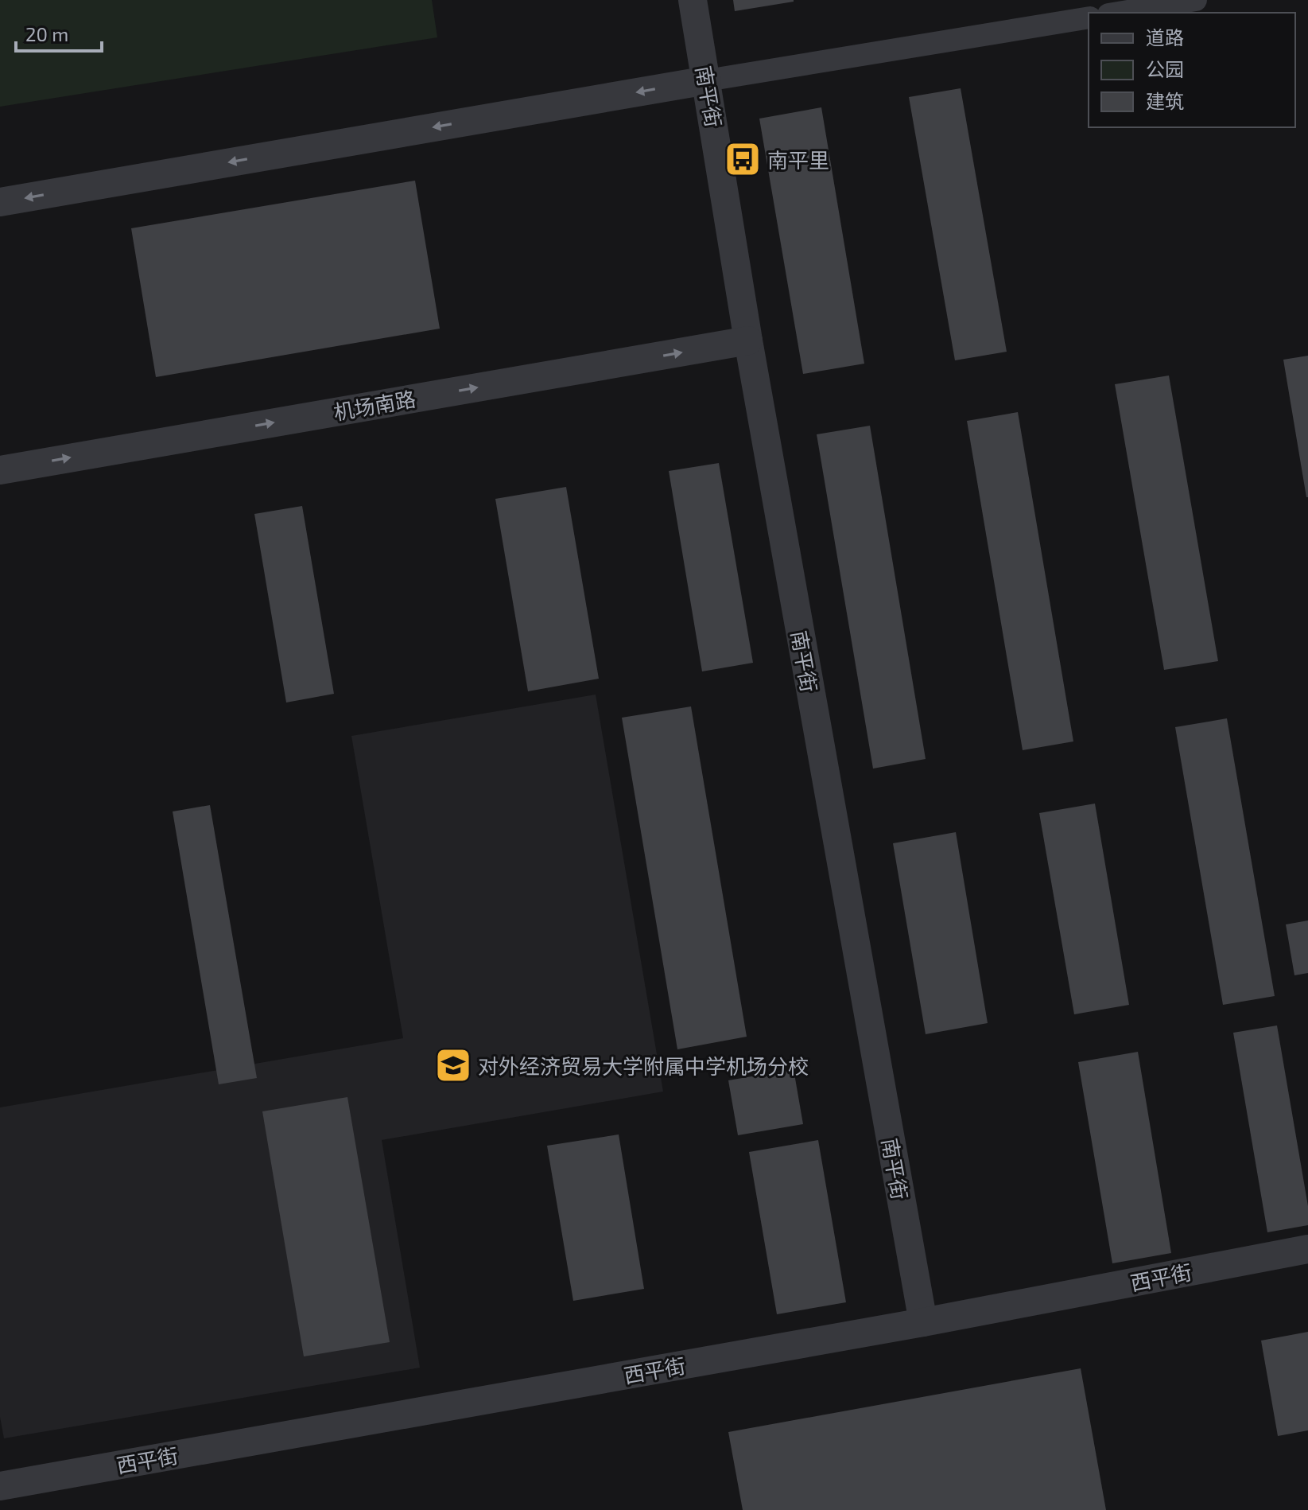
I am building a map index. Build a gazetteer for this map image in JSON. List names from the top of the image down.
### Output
{
  "streets": {
    "street": ["南平街", "机场南路", "西平街"]
  },
  "crossings": [
    ["南平街", "机场南路"],
    ["南平街", "西平街"]
  ],
  "one_way": ["机场南路"],
  "places": {
    "bus stop": ["南平里"],
    "school or university": ["对外经济贸易大学附属中学机场分校"]
  },
  "legend": ["道路", "公园", "建筑"],
  "scale_bar": "20 m"
}
